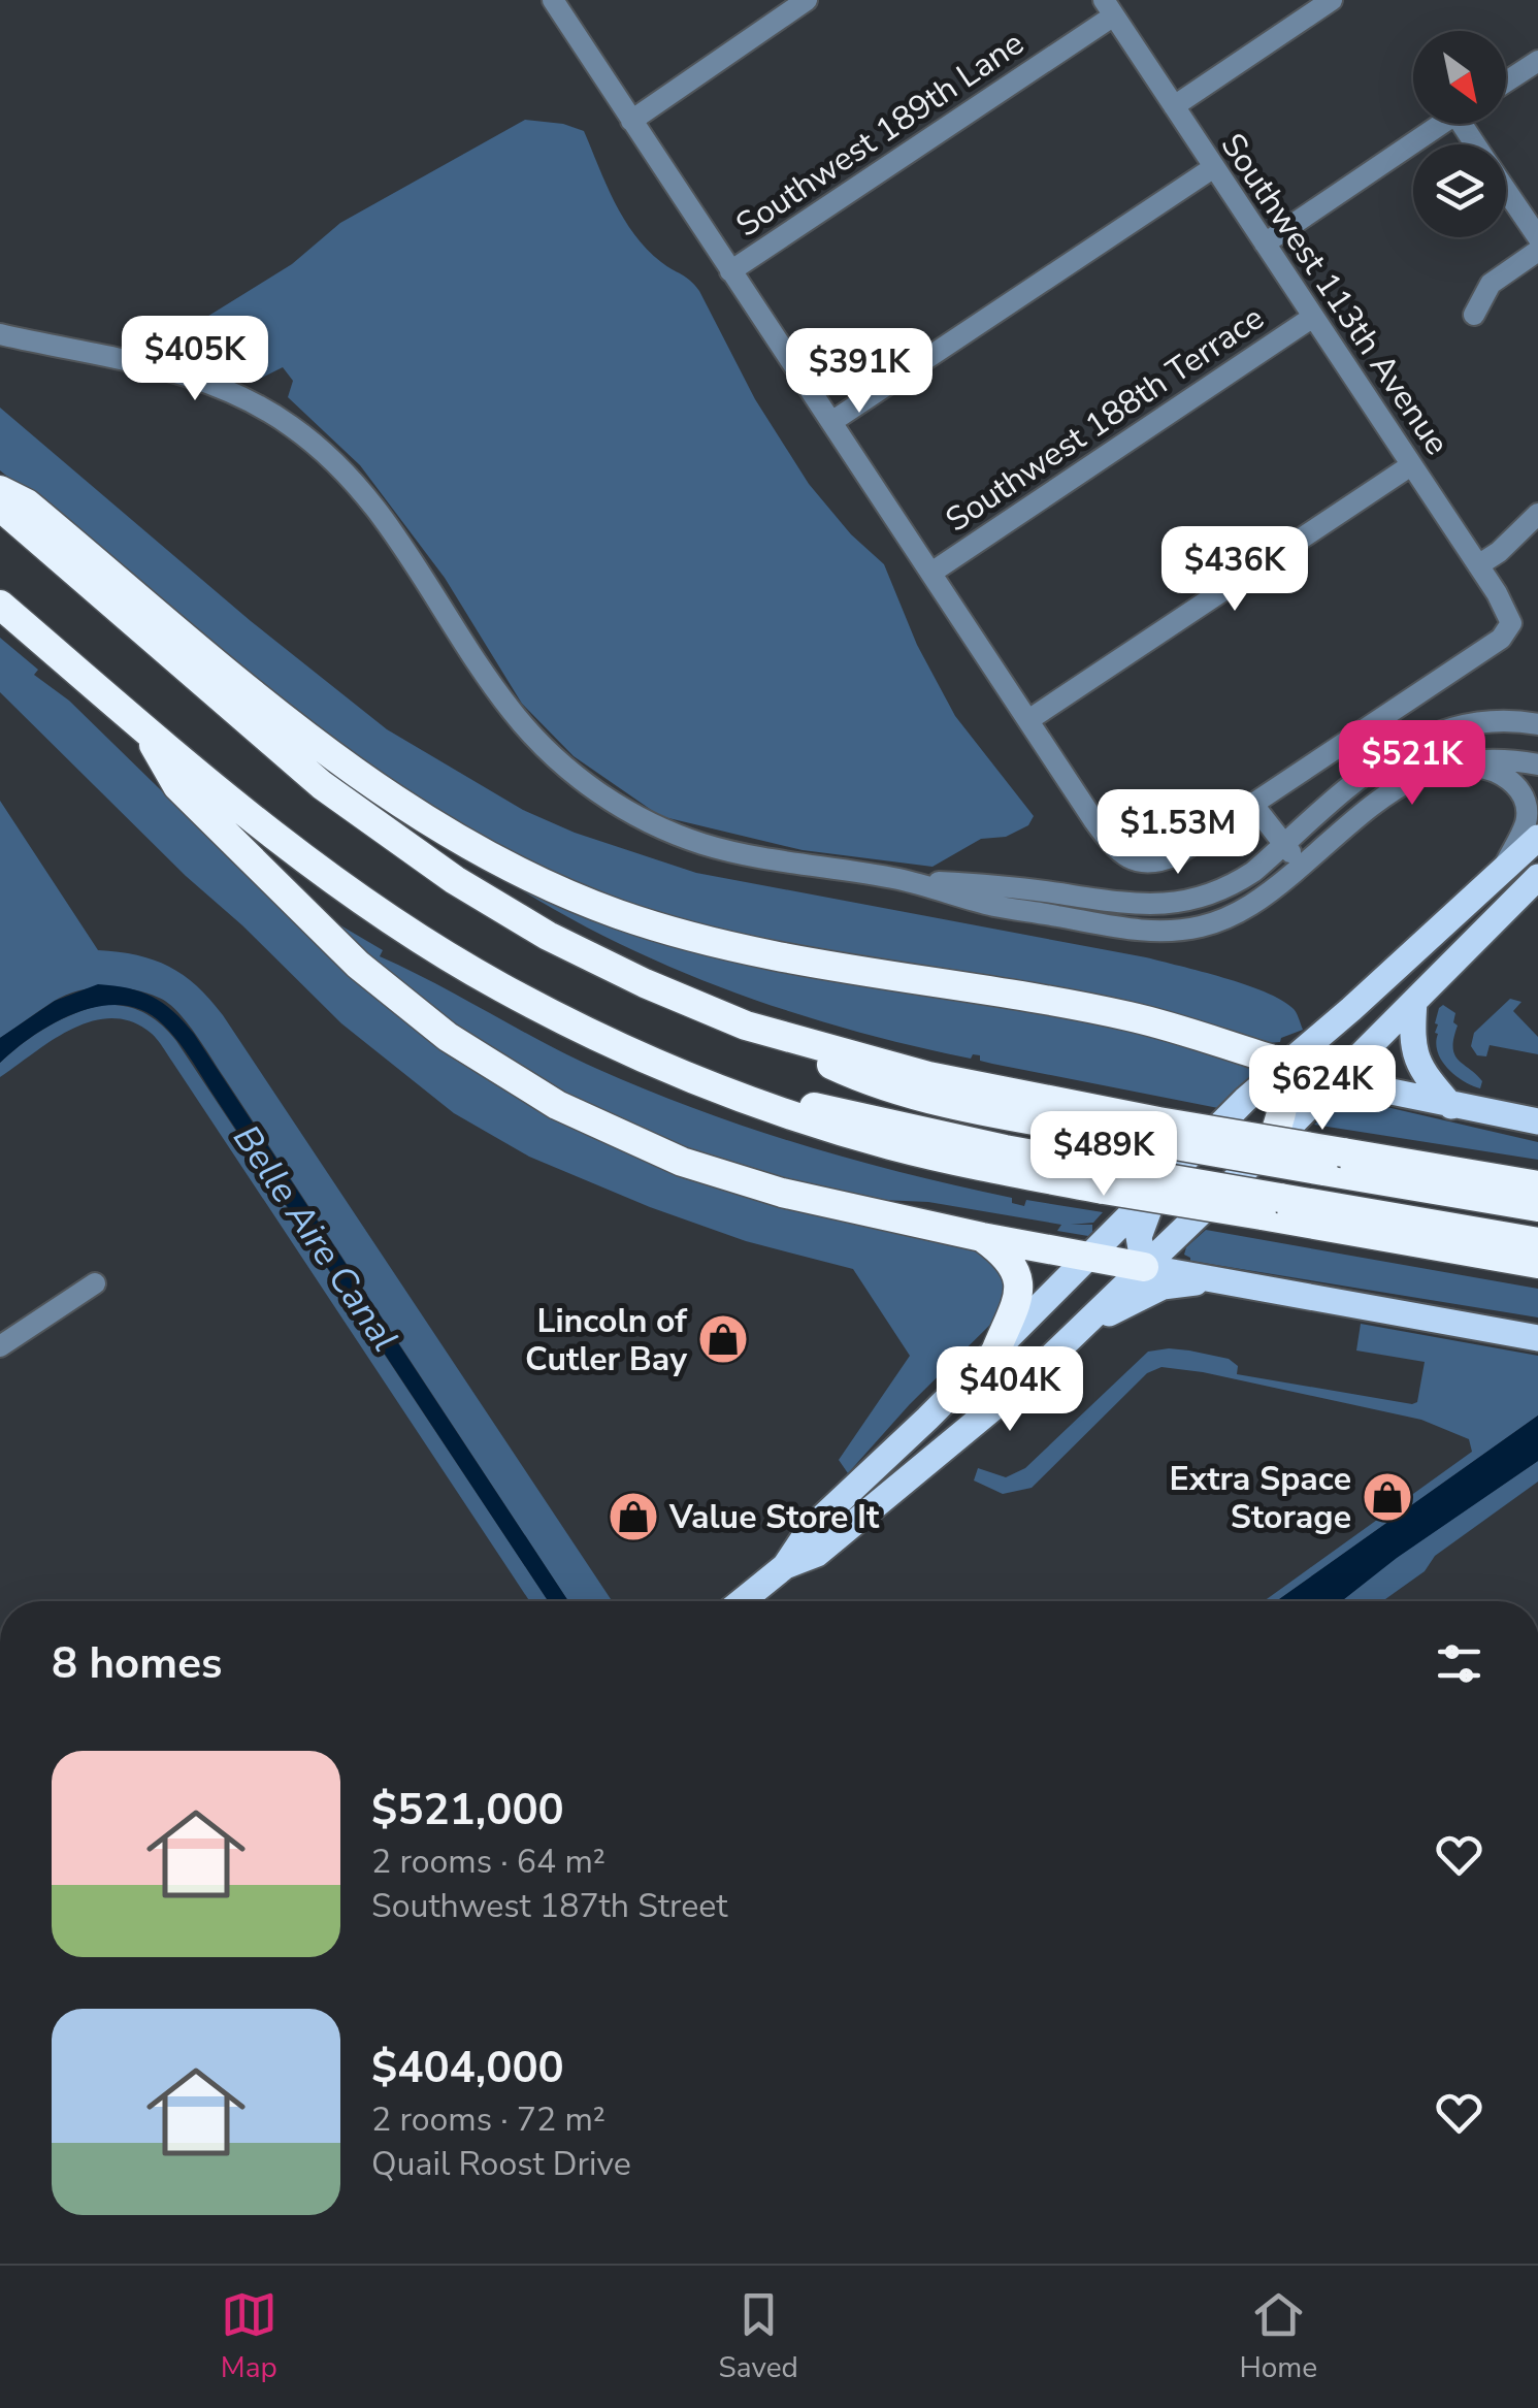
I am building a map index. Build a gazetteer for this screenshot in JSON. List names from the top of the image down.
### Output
{
  "streets": {
    "street": ["Southwest 189th Lane", "Southwest 113th Avenue", "Southwest 188th Terrace"]
  },
  "crossings": [
    ["Southwest 189th Lane", "Southwest 113th Avenue"],
    ["Southwest 113th Avenue", "Southwest 188th Terrace"]
  ],
  "water": ["Belle Aire Canal"],
  "places": {
    "shop": ["Lincoln of Cutler Bay", "Extra Space Storage", "Value Store It"]
  },
  "north": "bottom right",
  "page": {
    "price": [
      "$405K",
      "$391K",
      "$436K",
      "$521K",
      "$1.53M",
      "$624K",
      "$489K",
      "$404K"
    ],
    "heading": "8 homes",
    "list": [
      {
        "name": "$521,000",
        "note": "2 rooms · 64 m² · Southwest 187th Street"
      },
      {
        "name": "$404,000",
        "note": "2 rooms · 72 m² · Quail Roost Drive"
      }
    ],
    "tabs": ["Map", "Saved", "Home"]
  }
}
